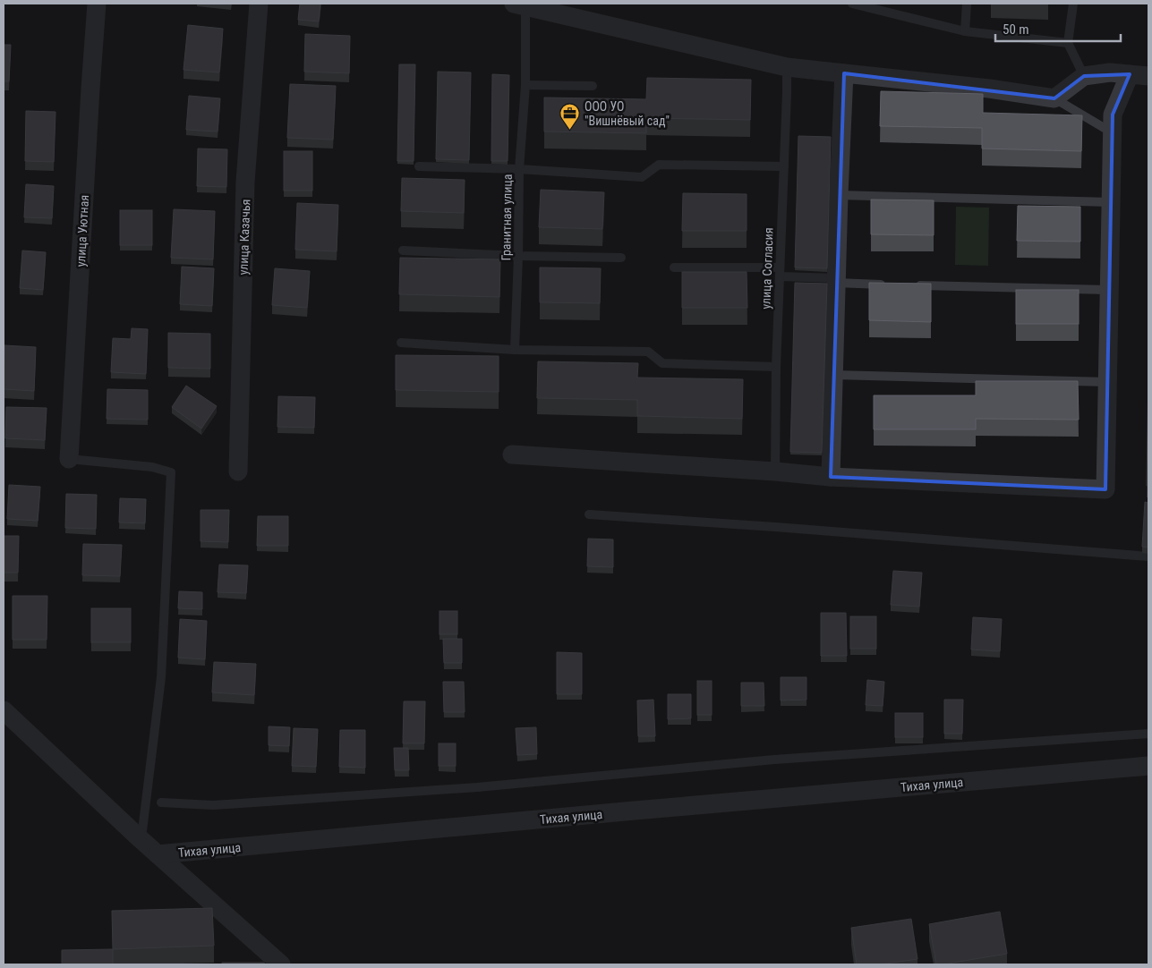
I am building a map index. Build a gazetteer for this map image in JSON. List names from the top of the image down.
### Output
{
  "streets": {
    "street": ["улица Уютная", "улица Казачья", "Тихая улица"],
    "lane": ["Гранитная улица", "улица Согласия"]
  },
  "places": {
    "office": ["ООО УО \"Вишнёвый сад\""]
  },
  "scale_bar": "50 m"
}
